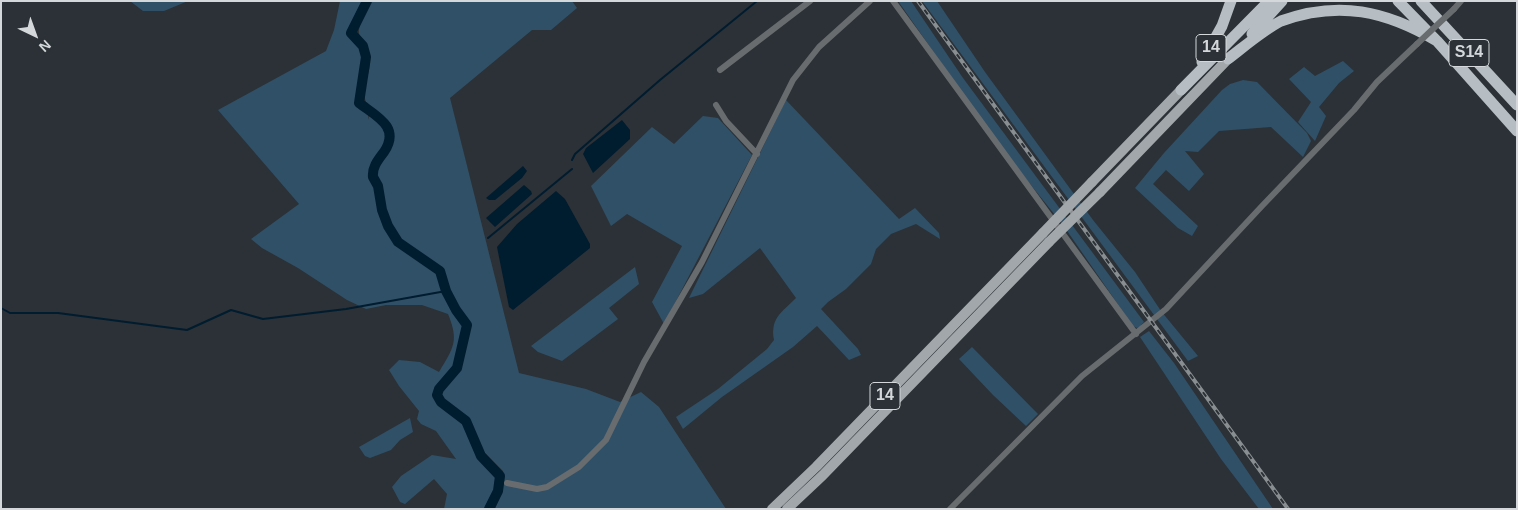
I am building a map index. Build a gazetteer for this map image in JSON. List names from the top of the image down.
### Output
{
  "streets": {
    "highway": ["14", "S14"]
  },
  "north": "bottom right"
}
